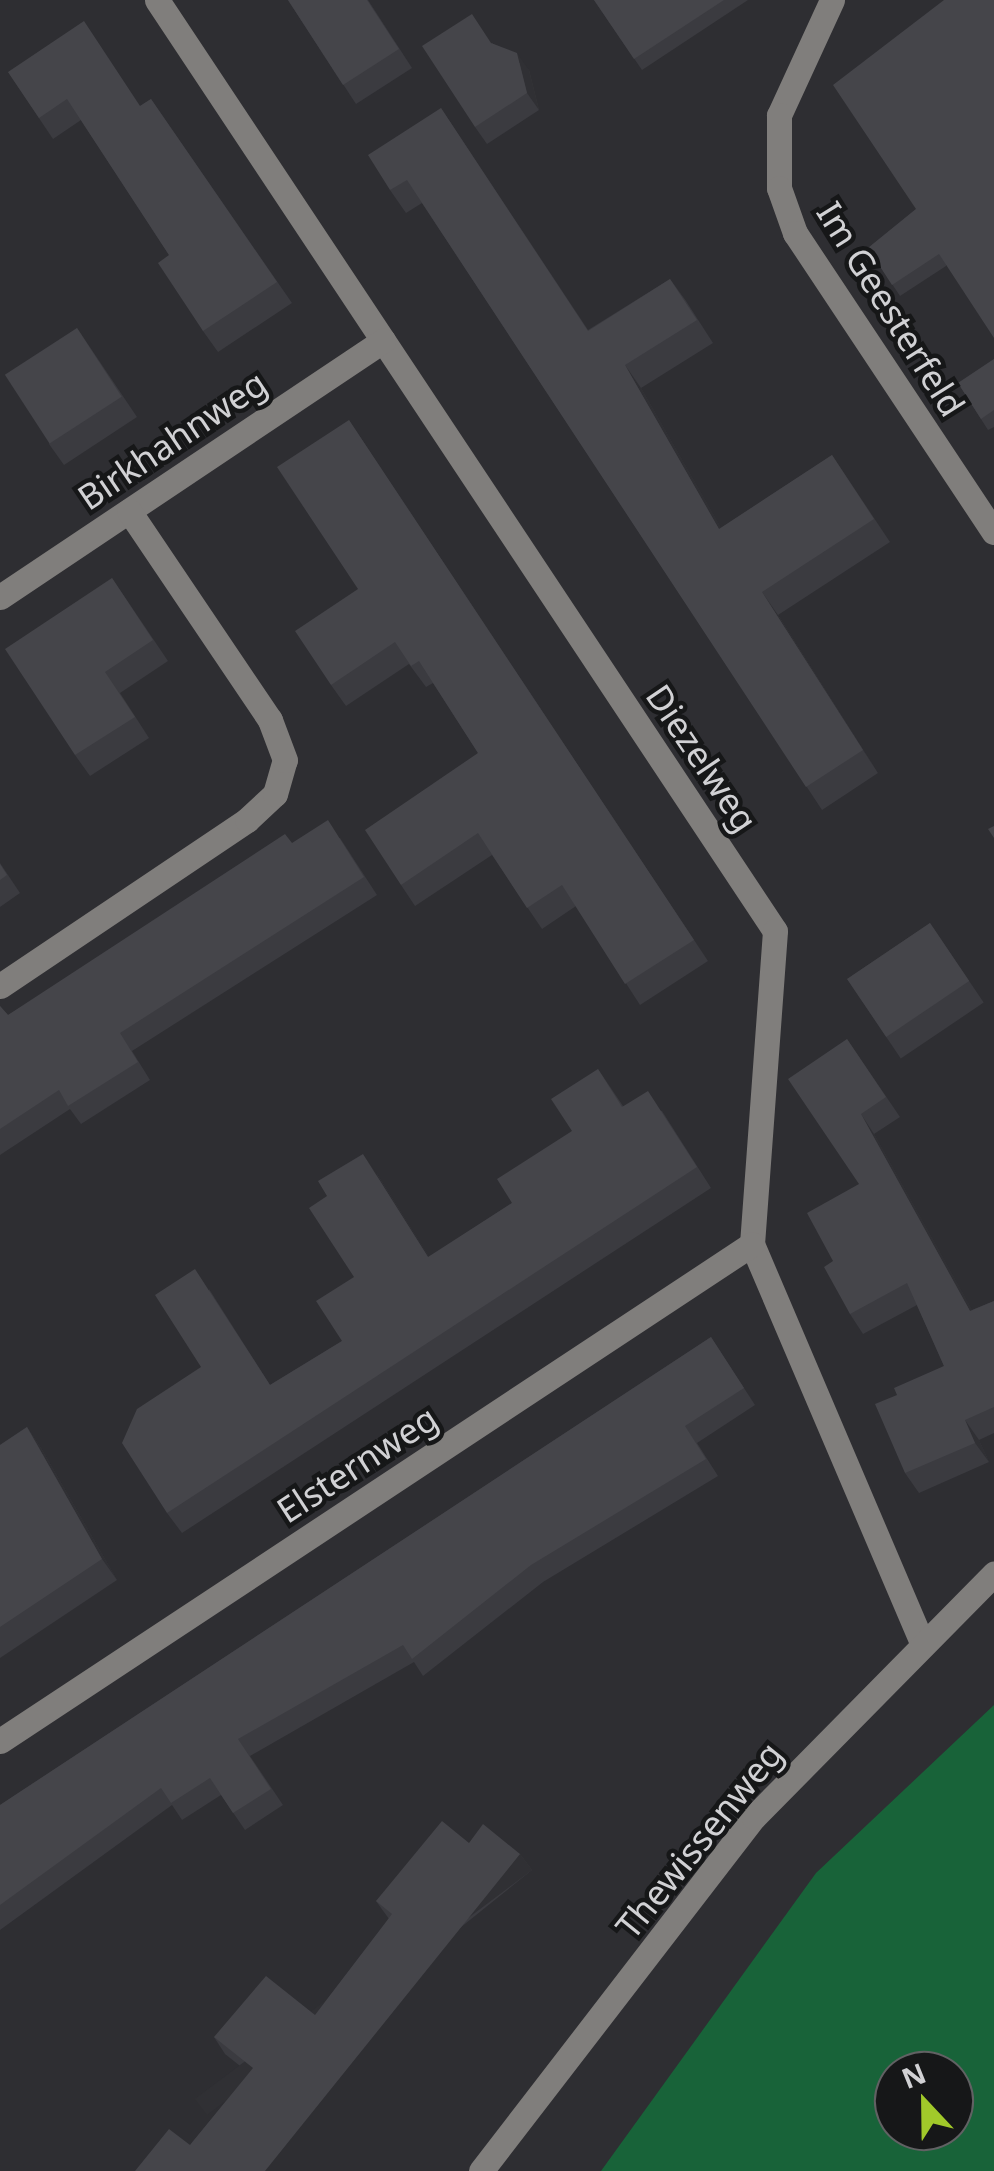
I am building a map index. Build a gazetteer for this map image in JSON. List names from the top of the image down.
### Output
{
  "streets": {
    "street": [
      "Im Geesterfeld",
      "Birkhahnweg",
      "Diezelweg",
      "Elsternweg",
      "Thewissenweg"
    ]
  },
  "crossings": [
    ["Birkhahnweg", "Diezelweg"],
    ["Diezelweg", "Elsternweg"],
    ["Diezelweg", "Thewissenweg"]
  ],
  "north": "top"
}
